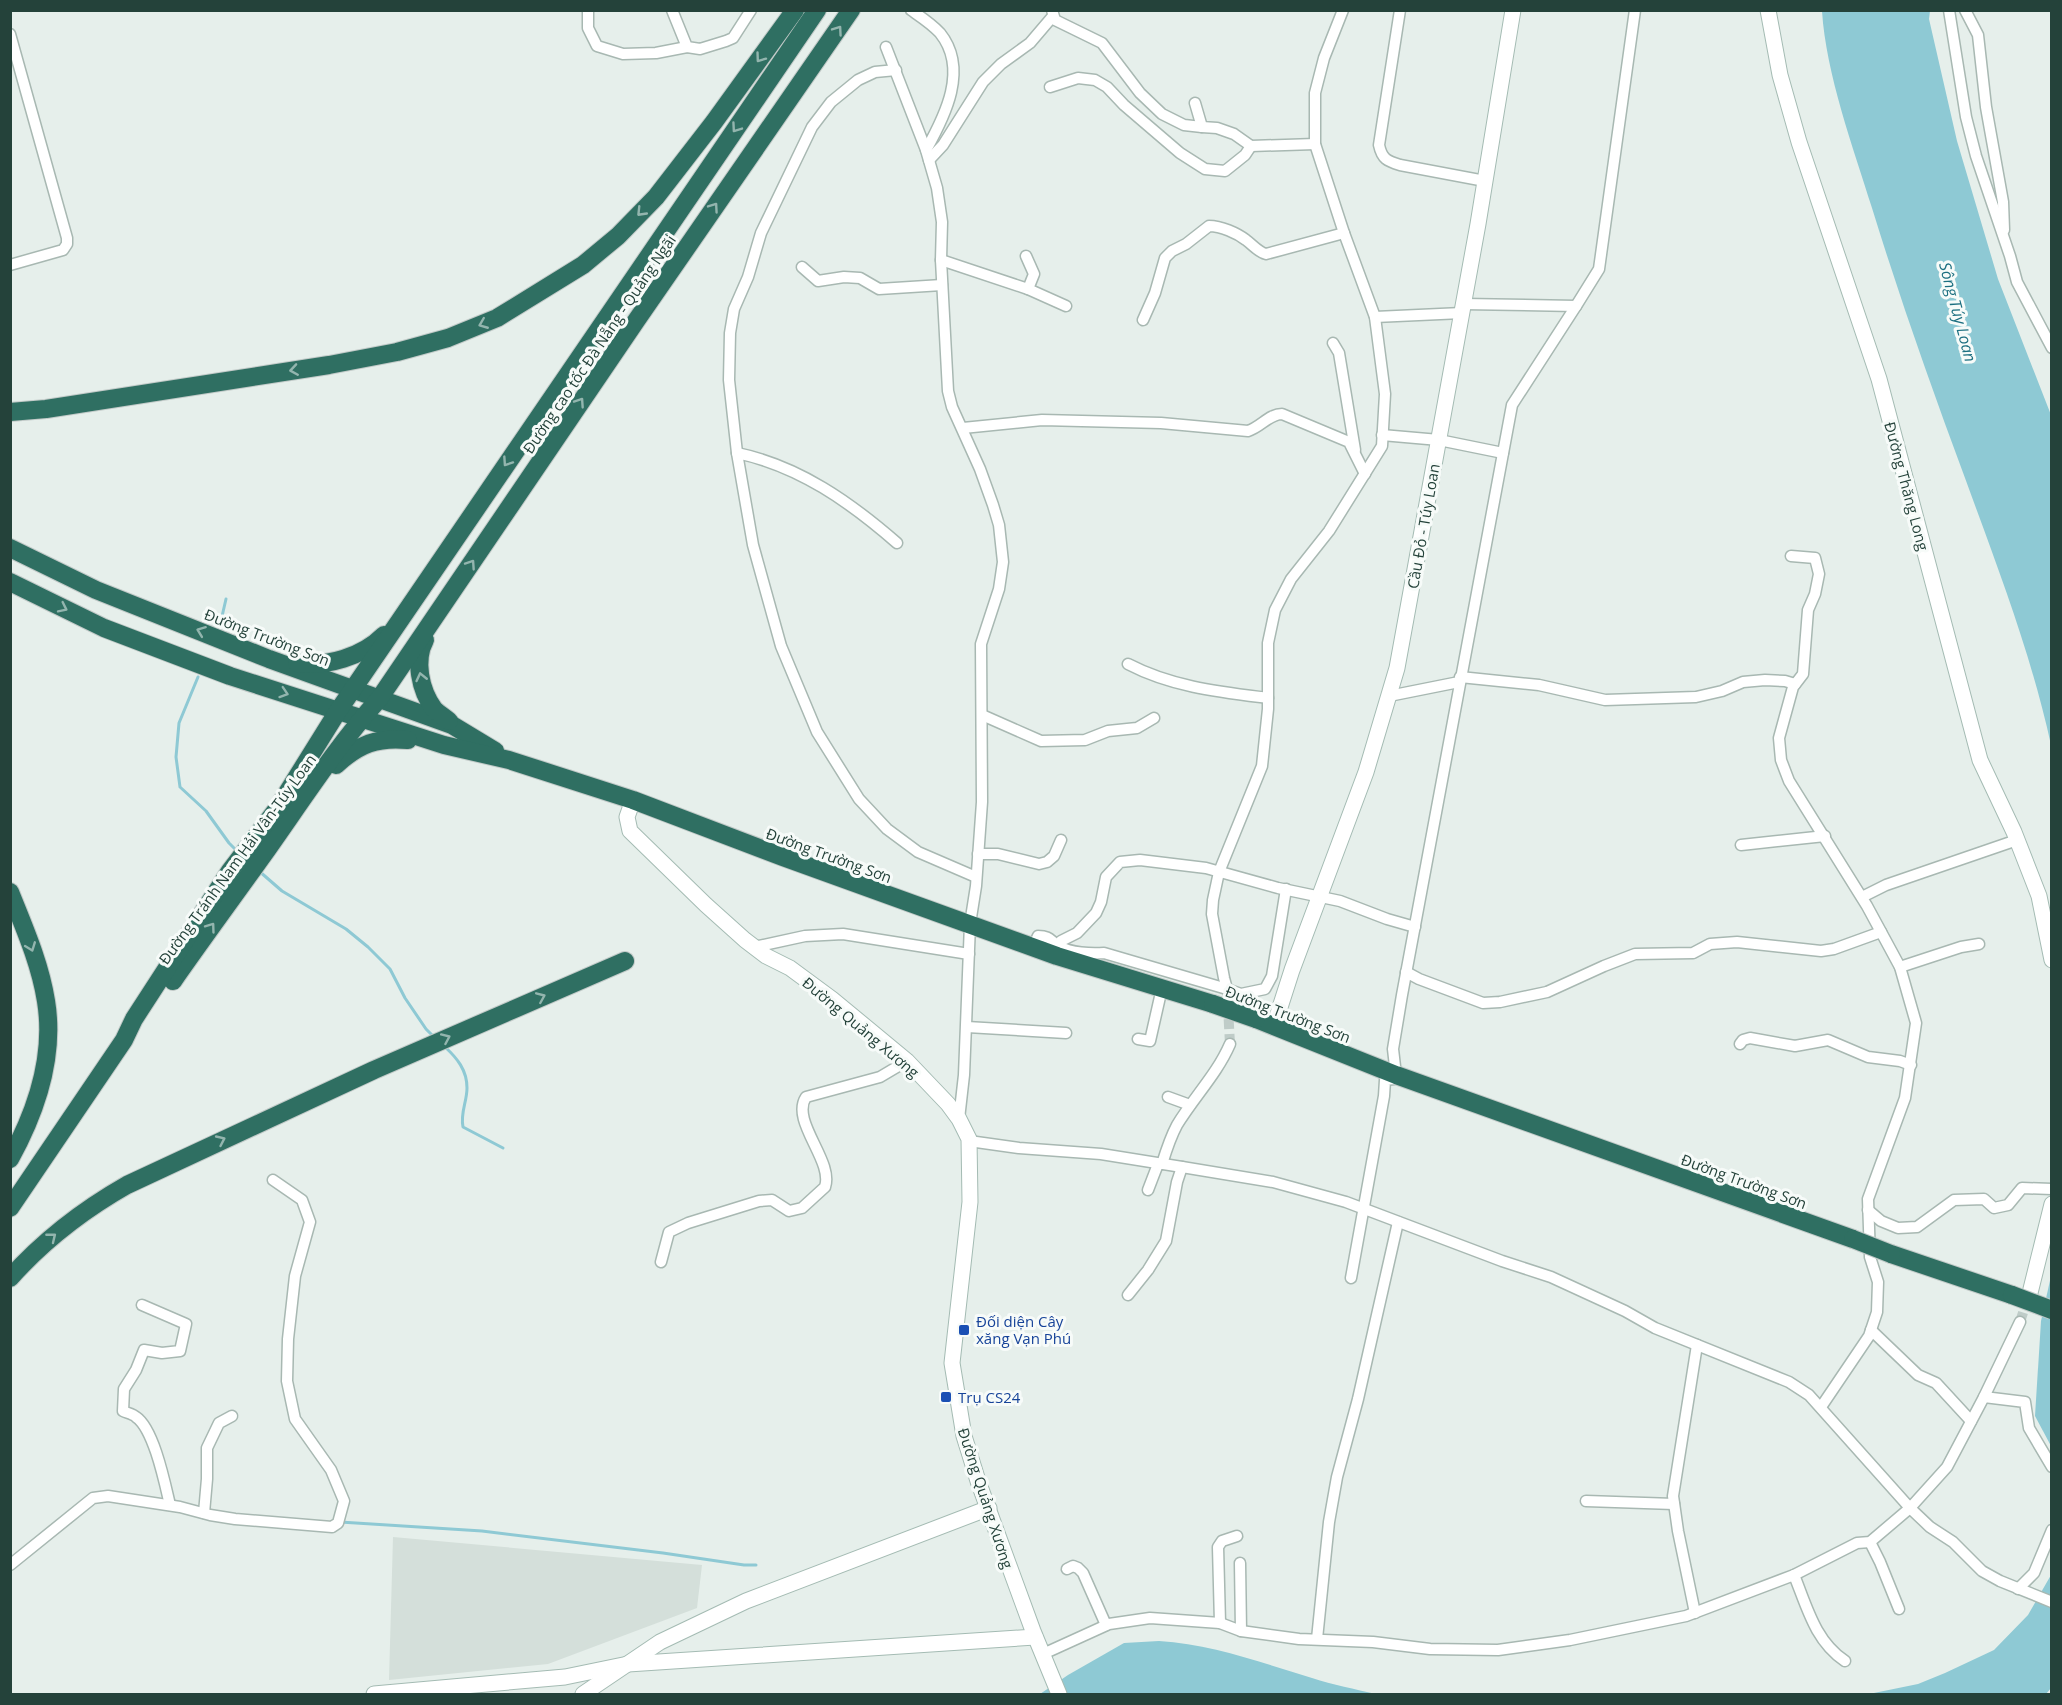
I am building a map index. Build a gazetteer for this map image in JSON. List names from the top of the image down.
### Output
{
  "streets": {
    "highway": ["Đường cao tốc Đà Nẵng - Quảng Ngãi", "Đường Trường Sơn", "Đường Tránh Nam Hải Vân-Túy Loan"],
    "street": ["Đường Thăng Long", "Cầu Đỏ - Túy Loan", "Đường Quảng Xương"]
  },
  "crossings": [
    ["Đường cao tốc Đà Nẵng - Quảng Ngãi", "Đường Trường Sơn"],
    ["Đường cao tốc Đà Nẵng - Quảng Ngãi", "Đường Tránh Nam Hải Vân-Túy Loan"],
    ["Cầu Đỏ - Túy Loan", "Đường Trường Sơn"],
    ["Đường Trường Sơn", "Đường Tránh Nam Hải Vân-Túy Loan"],
    ["Đường Trường Sơn", "Đường Quảng Xương"]
  ],
  "water": ["Sông Túy Loan"],
  "places": {
    "transit": ["Đối diện Cây xăng Vạn Phú", "Trụ CS24"]
  }
}
